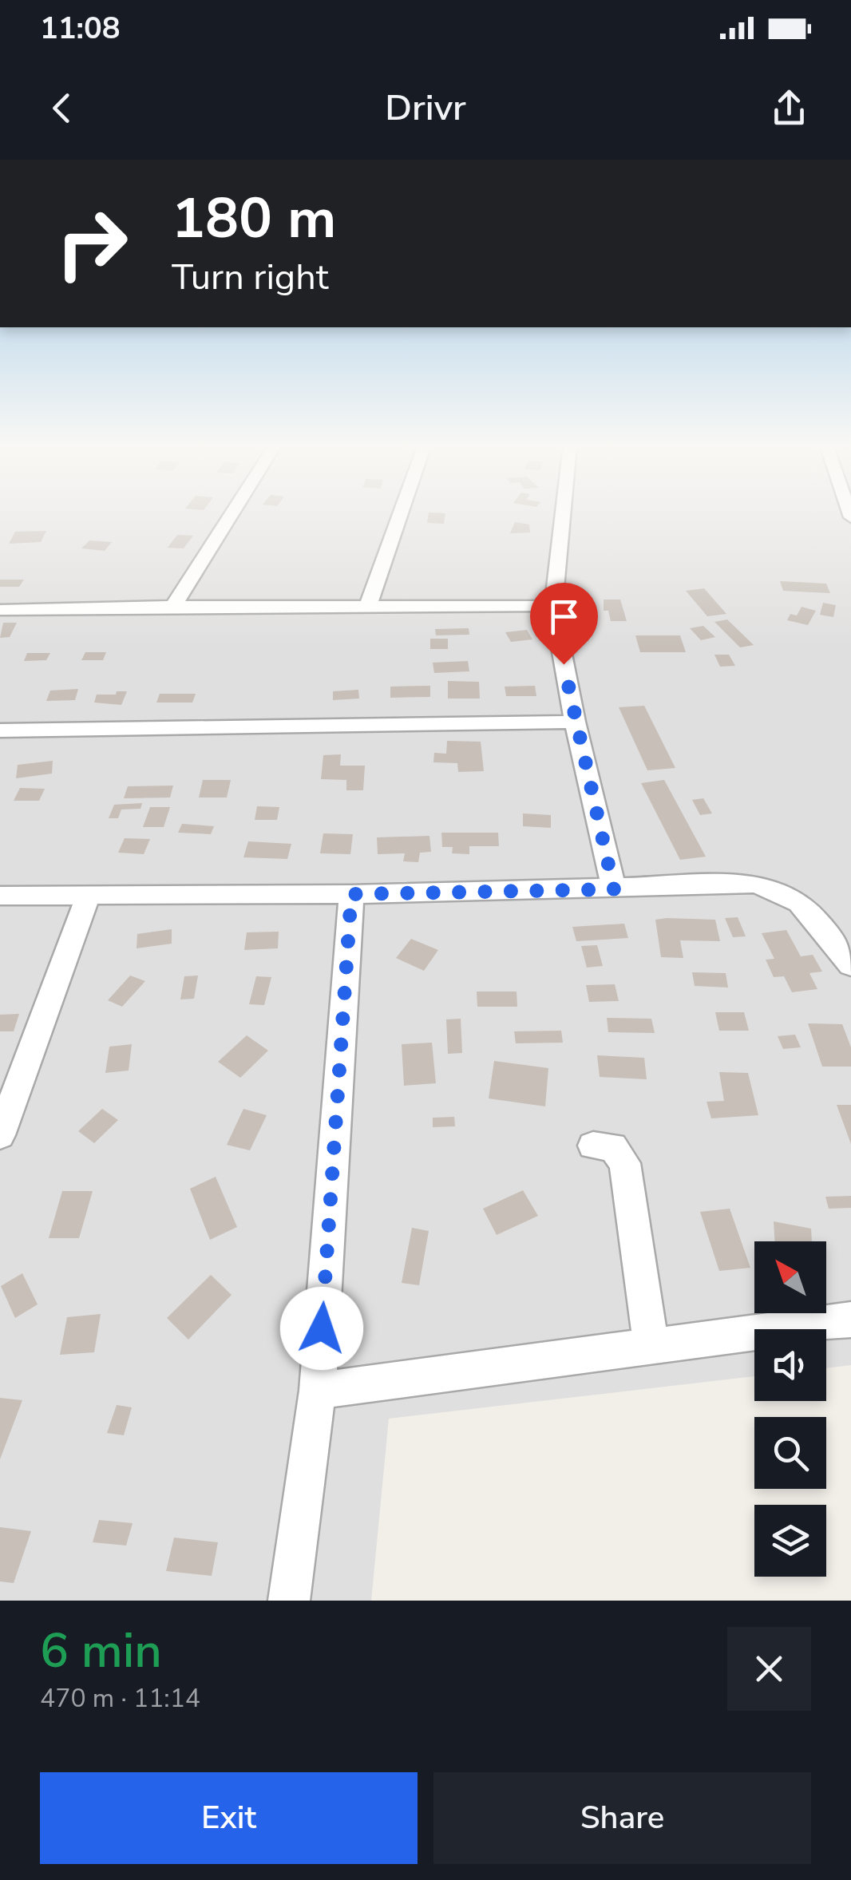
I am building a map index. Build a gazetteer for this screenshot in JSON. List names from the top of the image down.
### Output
{
  "north": "top left",
  "page": {
    "status": "11:08",
    "header": "Drivr",
    "turn": ["180 m", "Turn right"],
    "heading": ["6 min", "470 m · 11:14"],
    "buttons": ["Exit", "Share"]
  }
}
